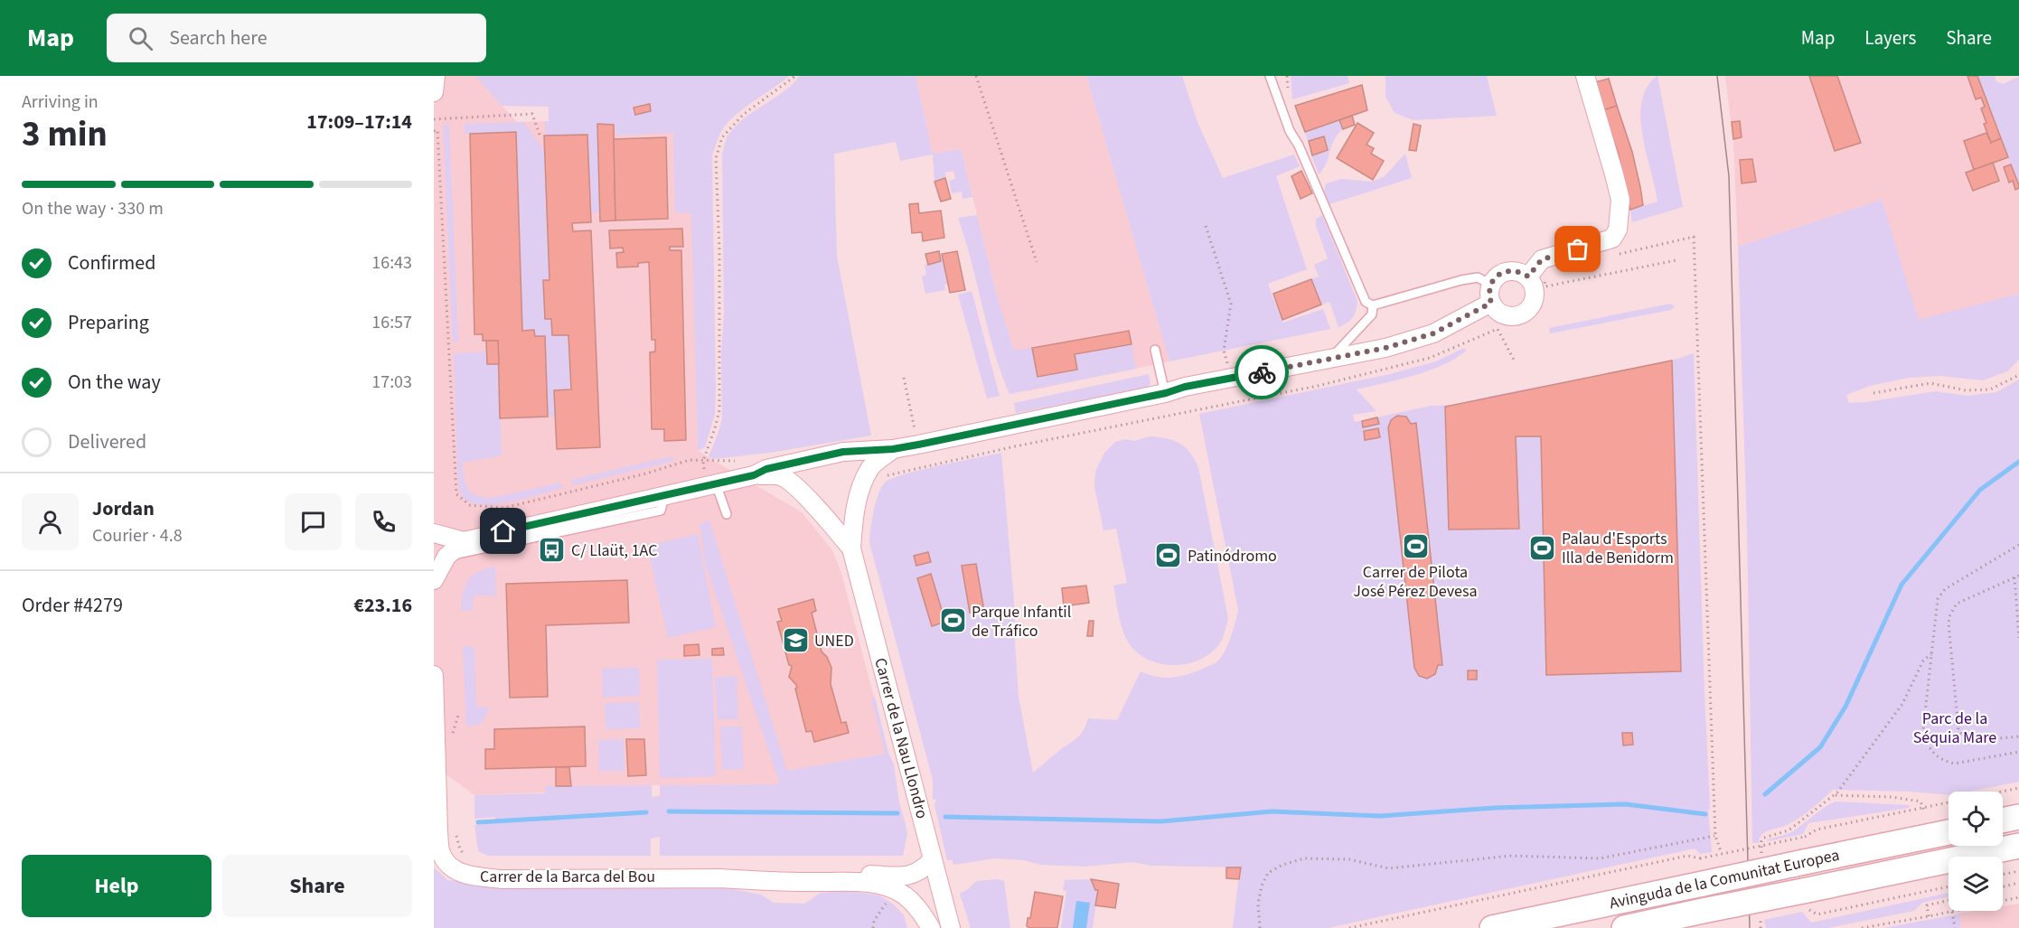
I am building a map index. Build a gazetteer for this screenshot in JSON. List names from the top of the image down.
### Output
{
  "streets": {
    "main road": ["Avinguda de la Comunitat Europea"],
    "street": ["Carrer de la Nau Llondro", "Carrer de la Barca del Bou"]
  },
  "crossings": [
    ["Carrer de la Nau Llondro", "Carrer de la Barca del Bou"]
  ],
  "parks": ["Parc de la Séquia Mare"],
  "places": {
    "sports": [
      "Carrer de Pilota José Pérez Devesa",
      "Palau d'Esports Illa de Benidorm",
      "Patinódromo",
      "Parque Infantil de Tráfico"
    ],
    "bus stop": ["C/ Llaüt, 1AC"],
    "school or university": ["UNED"]
  },
  "page": {
    "header": "Map",
    "search": "Search here",
    "nav": ["Map", "Layers", "Share"],
    "heading": ["3 min", "Arriving in", "17:09–17:14"],
    "panel": [
      "Jordan",
      "Courier · 4.8",
      "Order #4279",
      "€23.16"
    ],
    "bar": "On the way · 330 m",
    "list": [
      ["Confirmed", "16:43"],
      ["Preparing", "16:57"],
      ["On the way", "17:03"],
      "Delivered"
    ],
    "buttons": ["Help", "Share"]
  }
}
